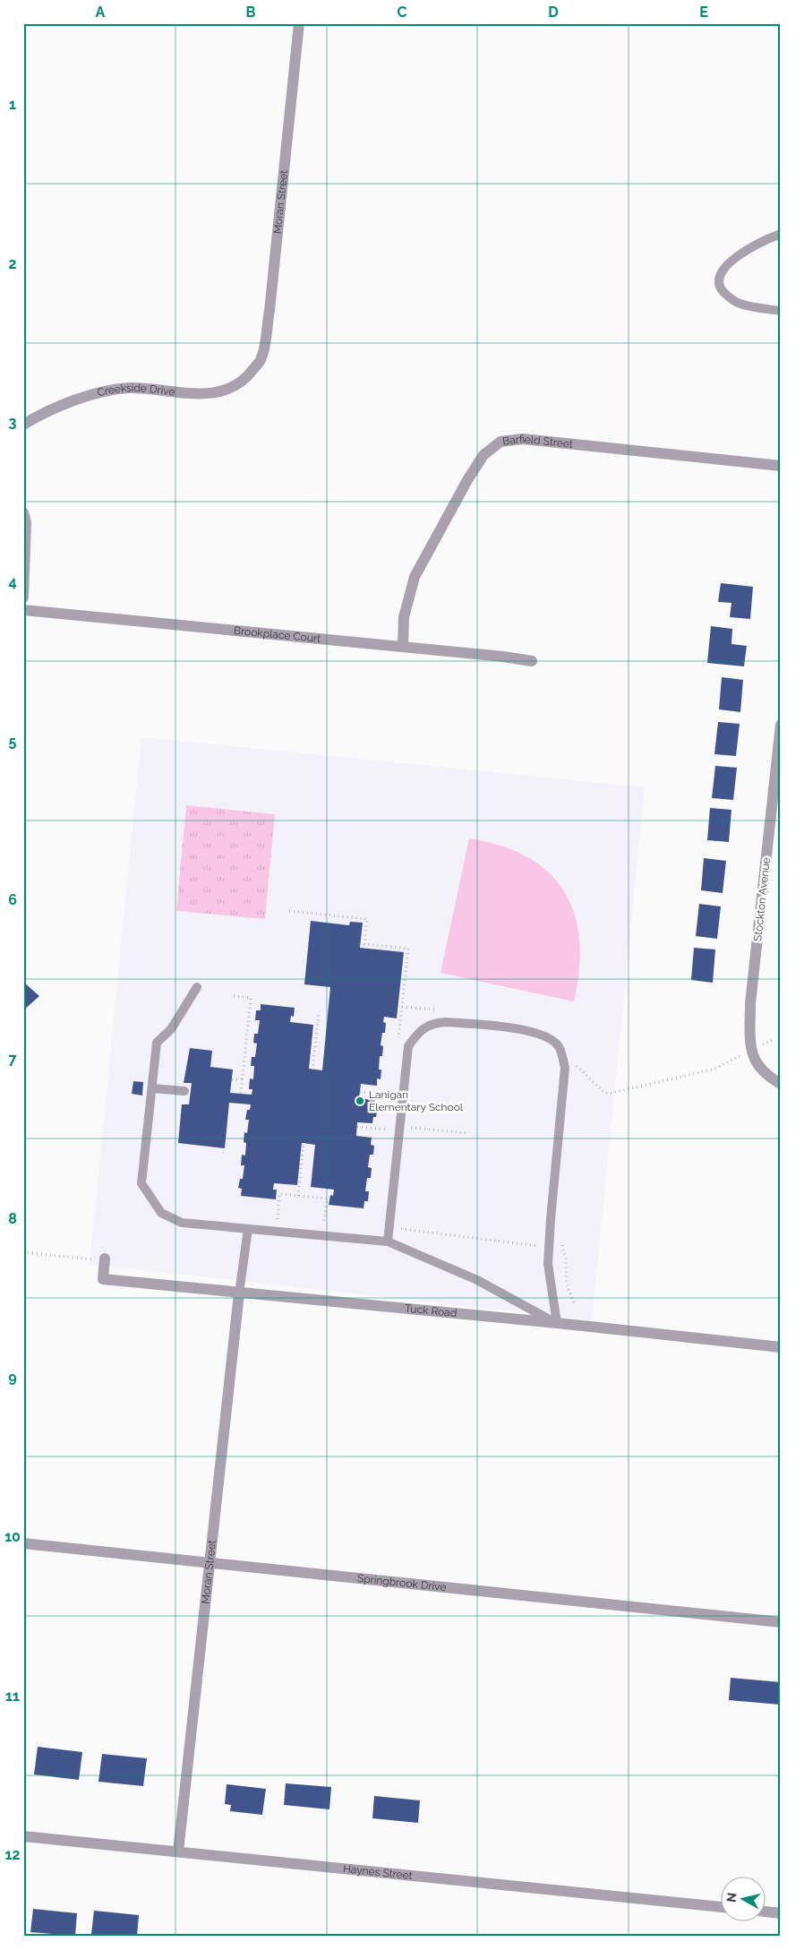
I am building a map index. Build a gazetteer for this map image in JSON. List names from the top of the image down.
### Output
{
  "streets": {
    "street": [
      "Moran Street",
      "Creekside Drive",
      "Barfield Street",
      "Brookplace Court",
      "Stockton Avenue",
      "Tuck Road",
      "Springbrook Drive",
      "Haynes Street"
    ]
  },
  "crossings": [
    ["Moran Street", "Creekside Drive"],
    ["Moran Street", "Tuck Road"],
    ["Moran Street", "Springbrook Drive"],
    ["Moran Street", "Haynes Street"],
    ["Barfield Street", "Brookplace Court"]
  ],
  "places": ["Lanigan Elementary School"],
  "north": "left",
  "grid": {
    "columns": [
      "A",
      "B",
      "C",
      "D",
      "E"
    ],
    "rows": [
      "1",
      "2",
      "3",
      "4",
      "5",
      "6",
      "7",
      "8",
      "9",
      "10",
      "11",
      "12"
    ]
  }
}
